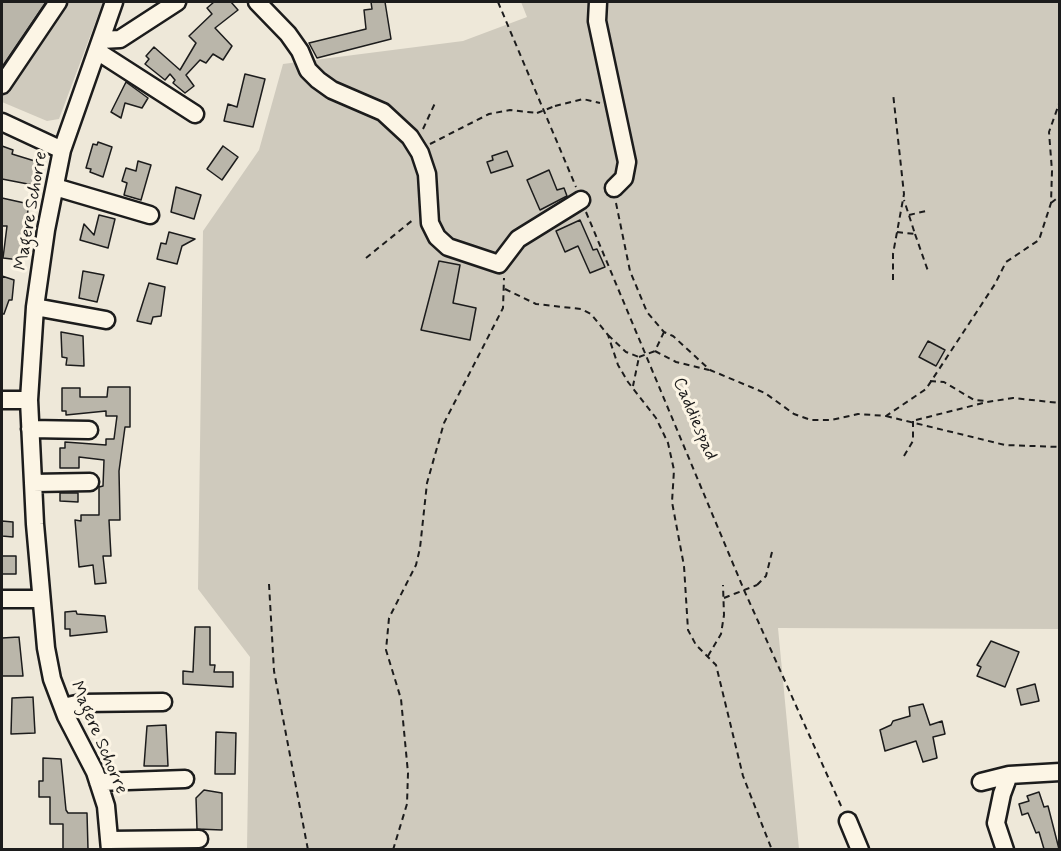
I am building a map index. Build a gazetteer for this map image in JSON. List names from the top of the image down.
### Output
{
  "streets": {
    "street": ["Magere Schorre"],
    "path": ["Caddiespad"]
  }
}
